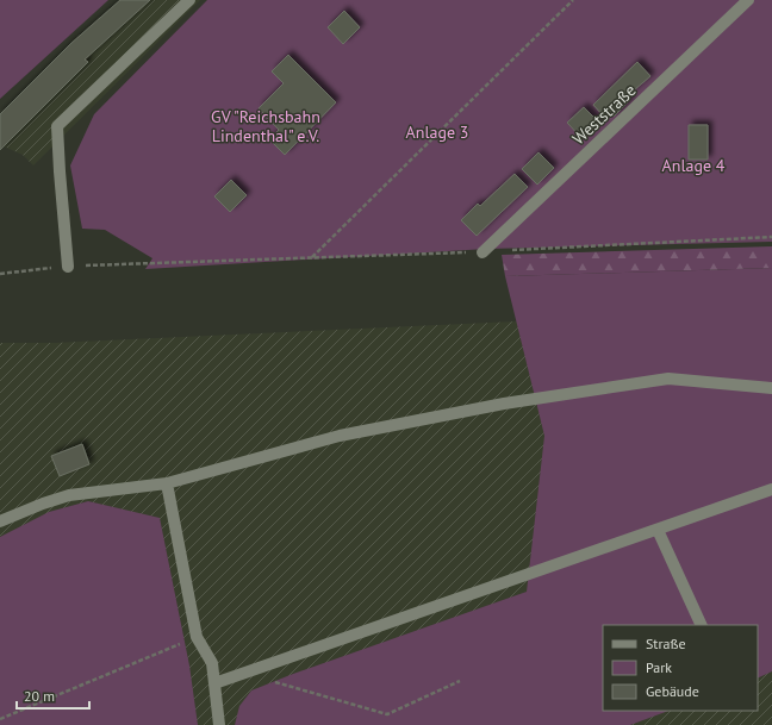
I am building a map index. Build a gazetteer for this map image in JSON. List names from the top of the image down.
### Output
{
  "streets": {
    "lane": ["Weststraße"]
  },
  "parks": ["GV \"Reichsbahn Lindenthal\" e.V.", "Anlage 3", "Anlage 4"],
  "legend": ["Straße", "Park", "Gebäude"],
  "scale_bar": "20 m"
}
